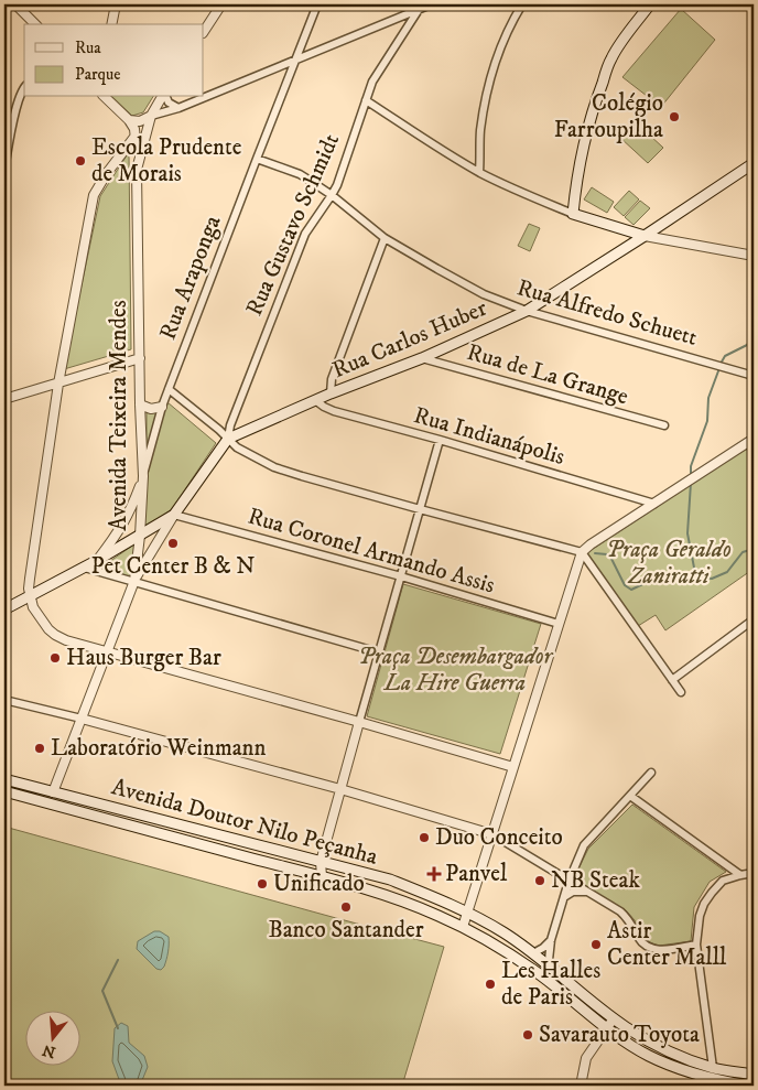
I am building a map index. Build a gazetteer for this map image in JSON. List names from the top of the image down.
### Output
{
  "streets": {
    "main road": ["Rua Carlos Huber", "Avenida Doutor Nilo Peçanha"],
    "street": [
      "Rua Gustavo Schmidt",
      "Rua Araponga",
      "Rua Alfredo Schuett",
      "Rua de La Grange",
      "Avenida Teixeira Mendes",
      "Rua Indianápolis",
      "Rua Coronel Armando Assis"
    ]
  },
  "crossings": [
    ["Rua Gustavo Schmidt", "Rua Alfredo Schuett"],
    ["Rua Gustavo Schmidt", "Rua Carlos Huber"],
    ["Rua Araponga", "Rua Alfredo Schuett"],
    ["Rua Araponga", "Avenida Teixeira Mendes"],
    ["Rua Alfredo Schuett", "Rua Carlos Huber"],
    ["Rua Carlos Huber", "Rua de La Grange"],
    ["Rua Carlos Huber", "Rua Indianápolis"],
    ["Avenida Teixeira Mendes", "Avenida Doutor Nilo Peçanha"]
  ],
  "parks": ["Praça Geraldo Zaniratti", "Praça Desembargador La Hire Guerra"],
  "places": {
    "other": [
      "Colégio Farroupilha",
      "Escola Prudente de Morais",
      "Pet Center B & N",
      "Haus Burger Bar",
      "Laboratório Weinmann",
      "Duo Conceito",
      "NB Steak",
      "Unificado",
      "Banco Santander",
      "Astir Center Malll",
      "Les Halles de Paris",
      "Savarauto Toyota"
    ],
    "health": ["Panvel"]
  },
  "legend": ["Rua", "Parque"],
  "north": "bottom"
}
